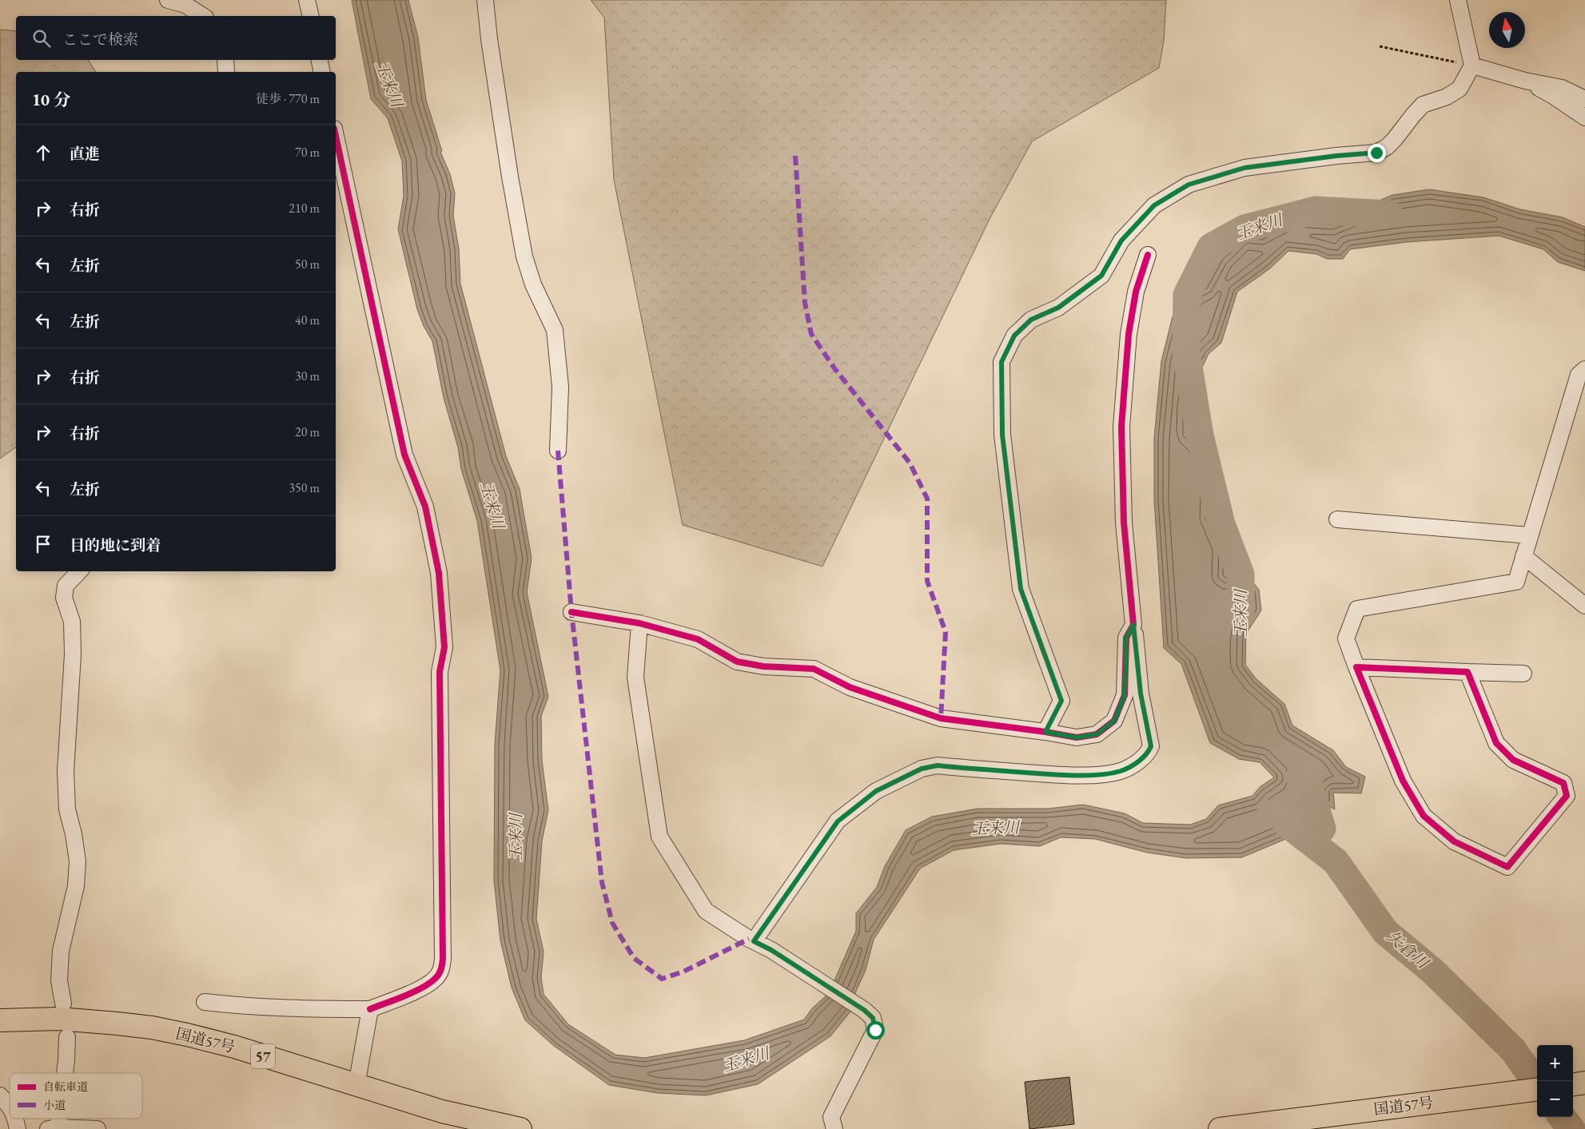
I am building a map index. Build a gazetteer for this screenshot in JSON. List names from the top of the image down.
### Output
{
  "streets": {
    "highway": ["国道57号", "57"]
  },
  "water": ["玉来川", "矢倉川"],
  "legend": ["自転車道", "小道"],
  "north": "top",
  "page": {
    "search": "ここで検索",
    "heading": ["10 分", "徒歩 · 770 m"],
    "list": [
      ["直進", "70 m"],
      ["右折", "210 m"],
      ["左折", "50 m"],
      ["左折", "40 m"],
      ["右折", "30 m"],
      ["右折", "20 m"],
      ["左折", "350 m"],
      "目的地に到着"
    ],
    "map_buttons": ["+", "−"]
  }
}
